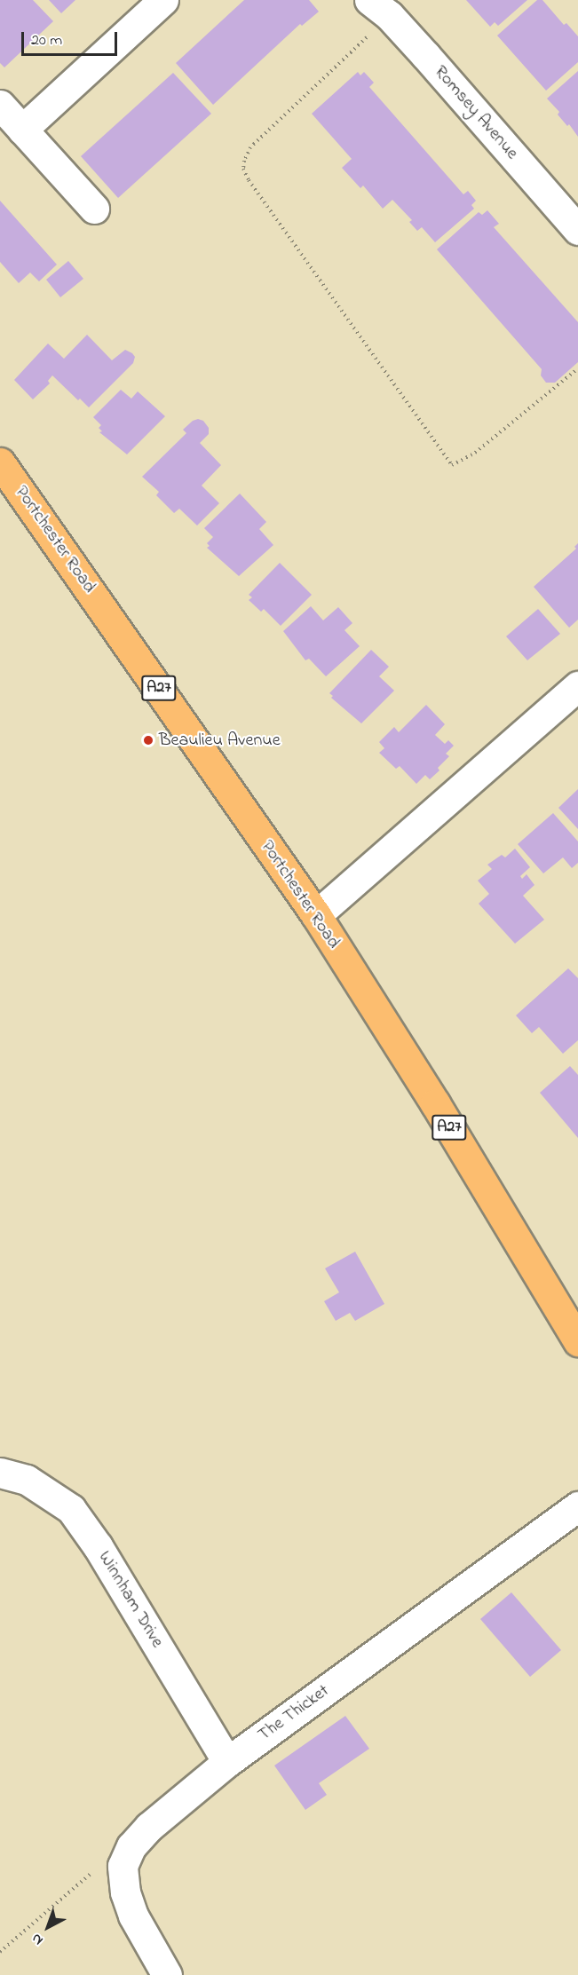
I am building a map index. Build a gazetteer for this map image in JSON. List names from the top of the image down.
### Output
{
  "streets": {
    "main road": ["Portchester Road", "A27"],
    "street": ["Romsey Avenue", "Winnham Drive", "The Thicket"]
  },
  "crossings": [
    ["Winnham Drive", "The Thicket"]
  ],
  "places": ["Beaulieu Avenue"],
  "scale_bar": "20 m",
  "north": "bottom left"
}
